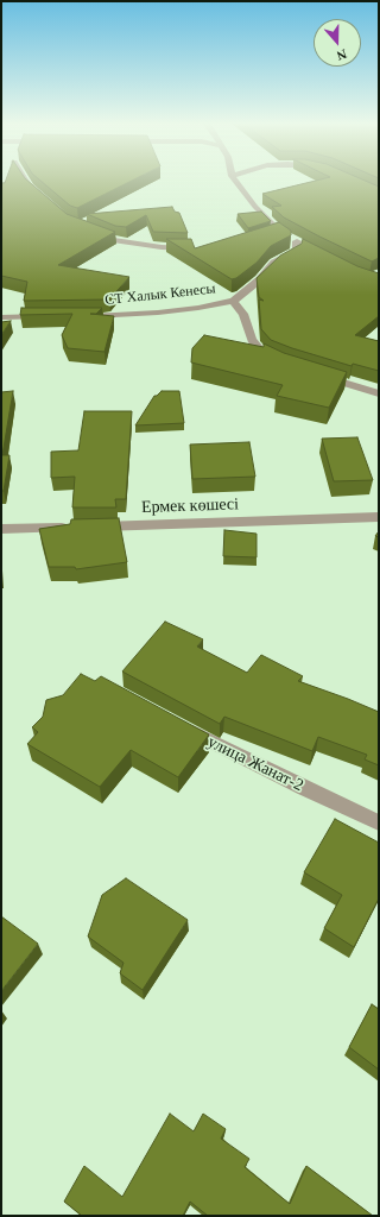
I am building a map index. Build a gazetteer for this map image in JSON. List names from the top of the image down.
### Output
{
  "streets": {
    "street": ["СТ Халык Кенесы", "Ермек көшесі", "улица Жанат-2"]
  },
  "north": "bottom"
}
